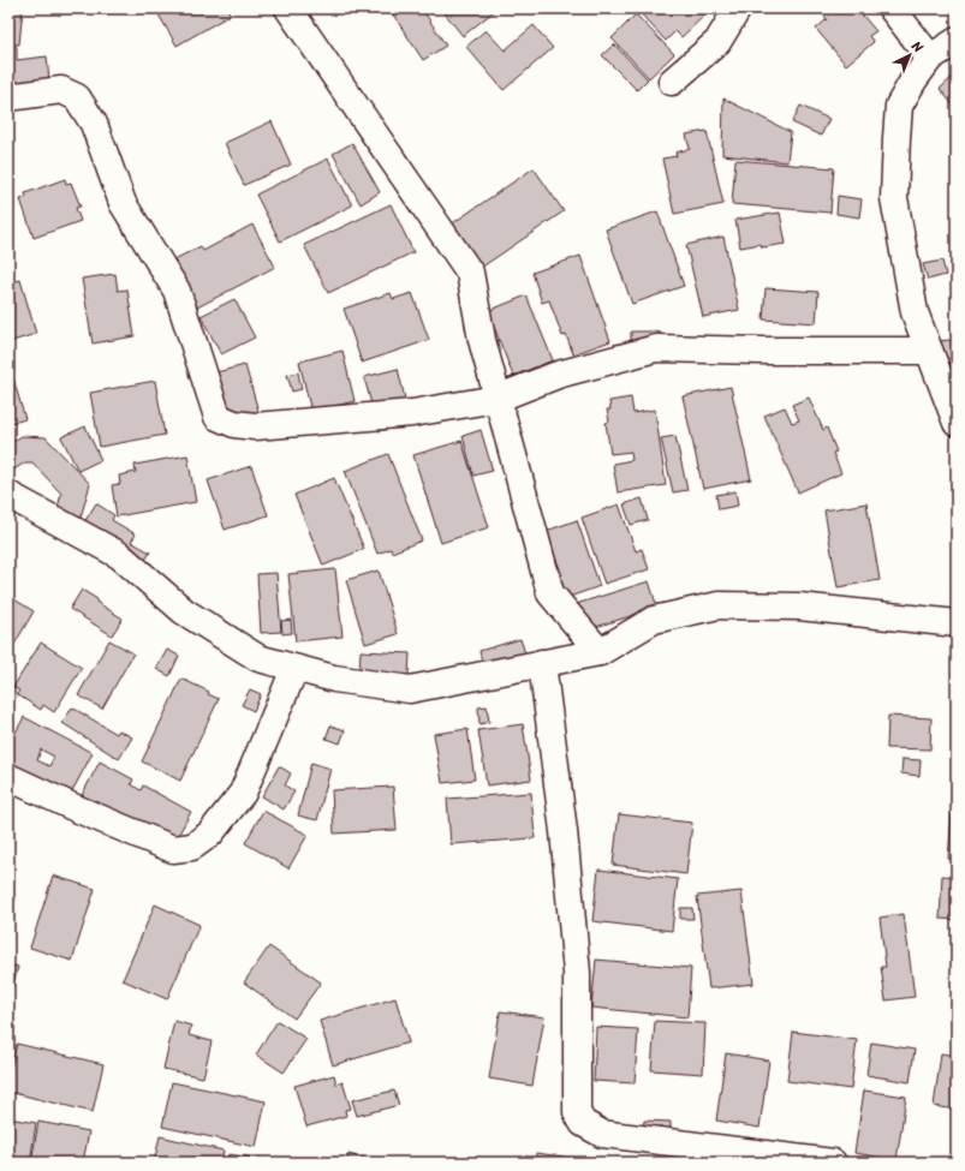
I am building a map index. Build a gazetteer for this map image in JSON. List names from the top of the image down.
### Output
{
  "north": "top right"
}
